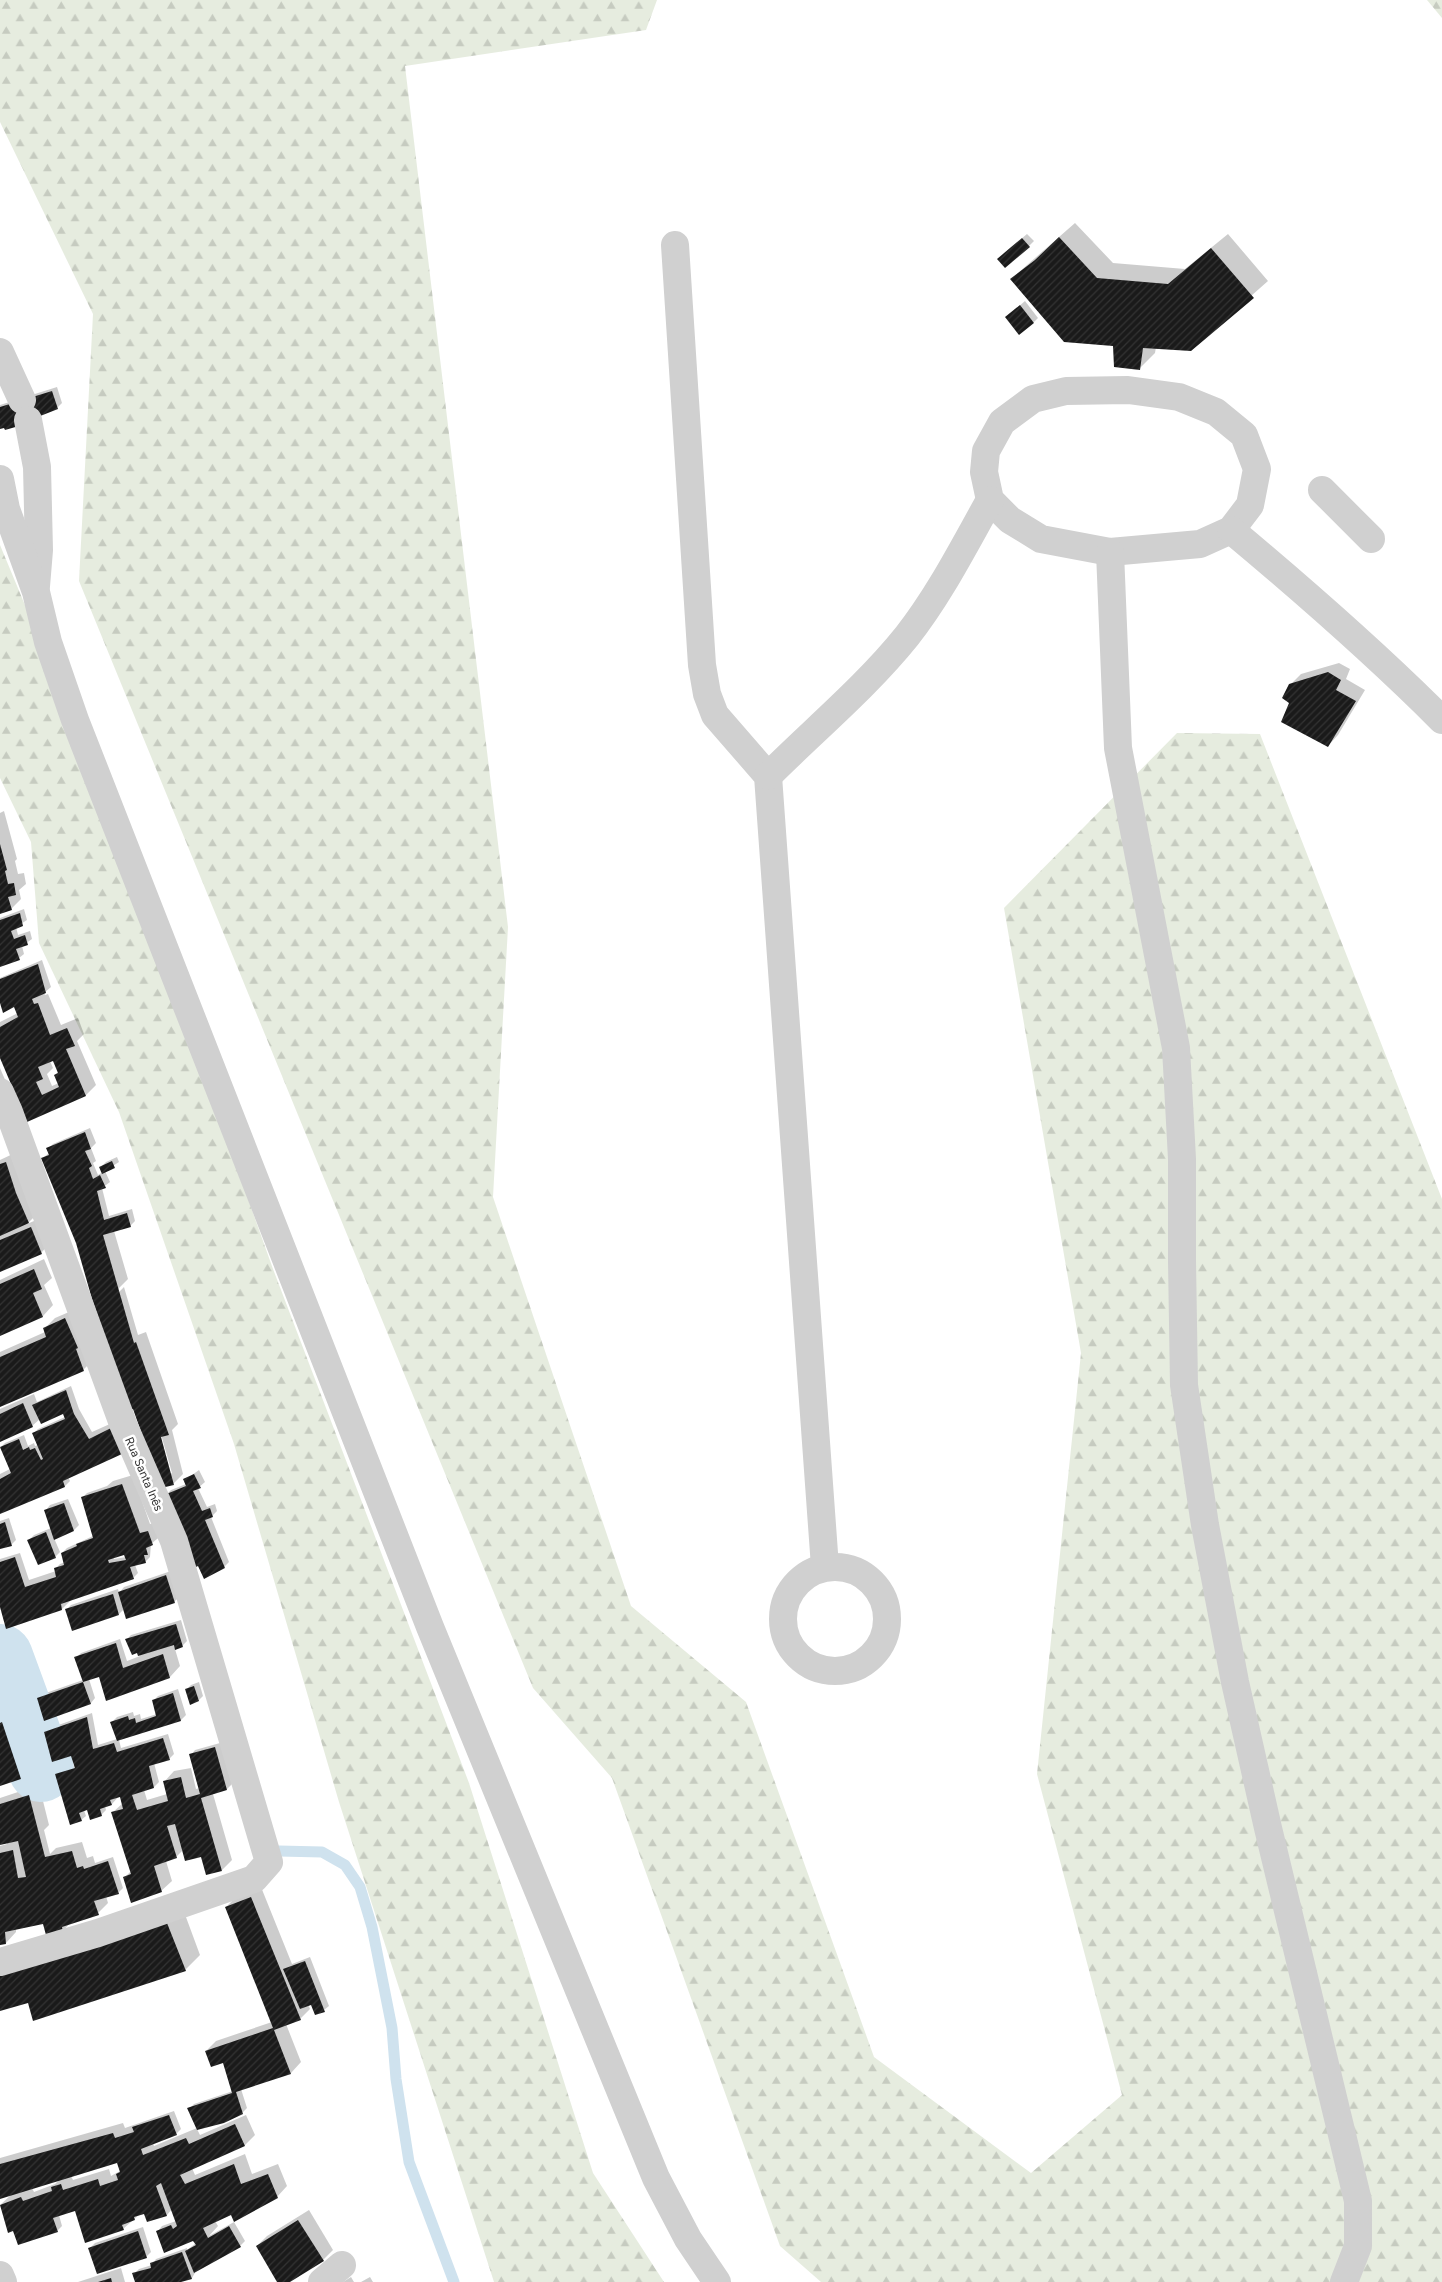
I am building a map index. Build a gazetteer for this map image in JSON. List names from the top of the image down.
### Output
{
  "streets": {
    "street": ["Rua Santa Inês"]
  }
}
